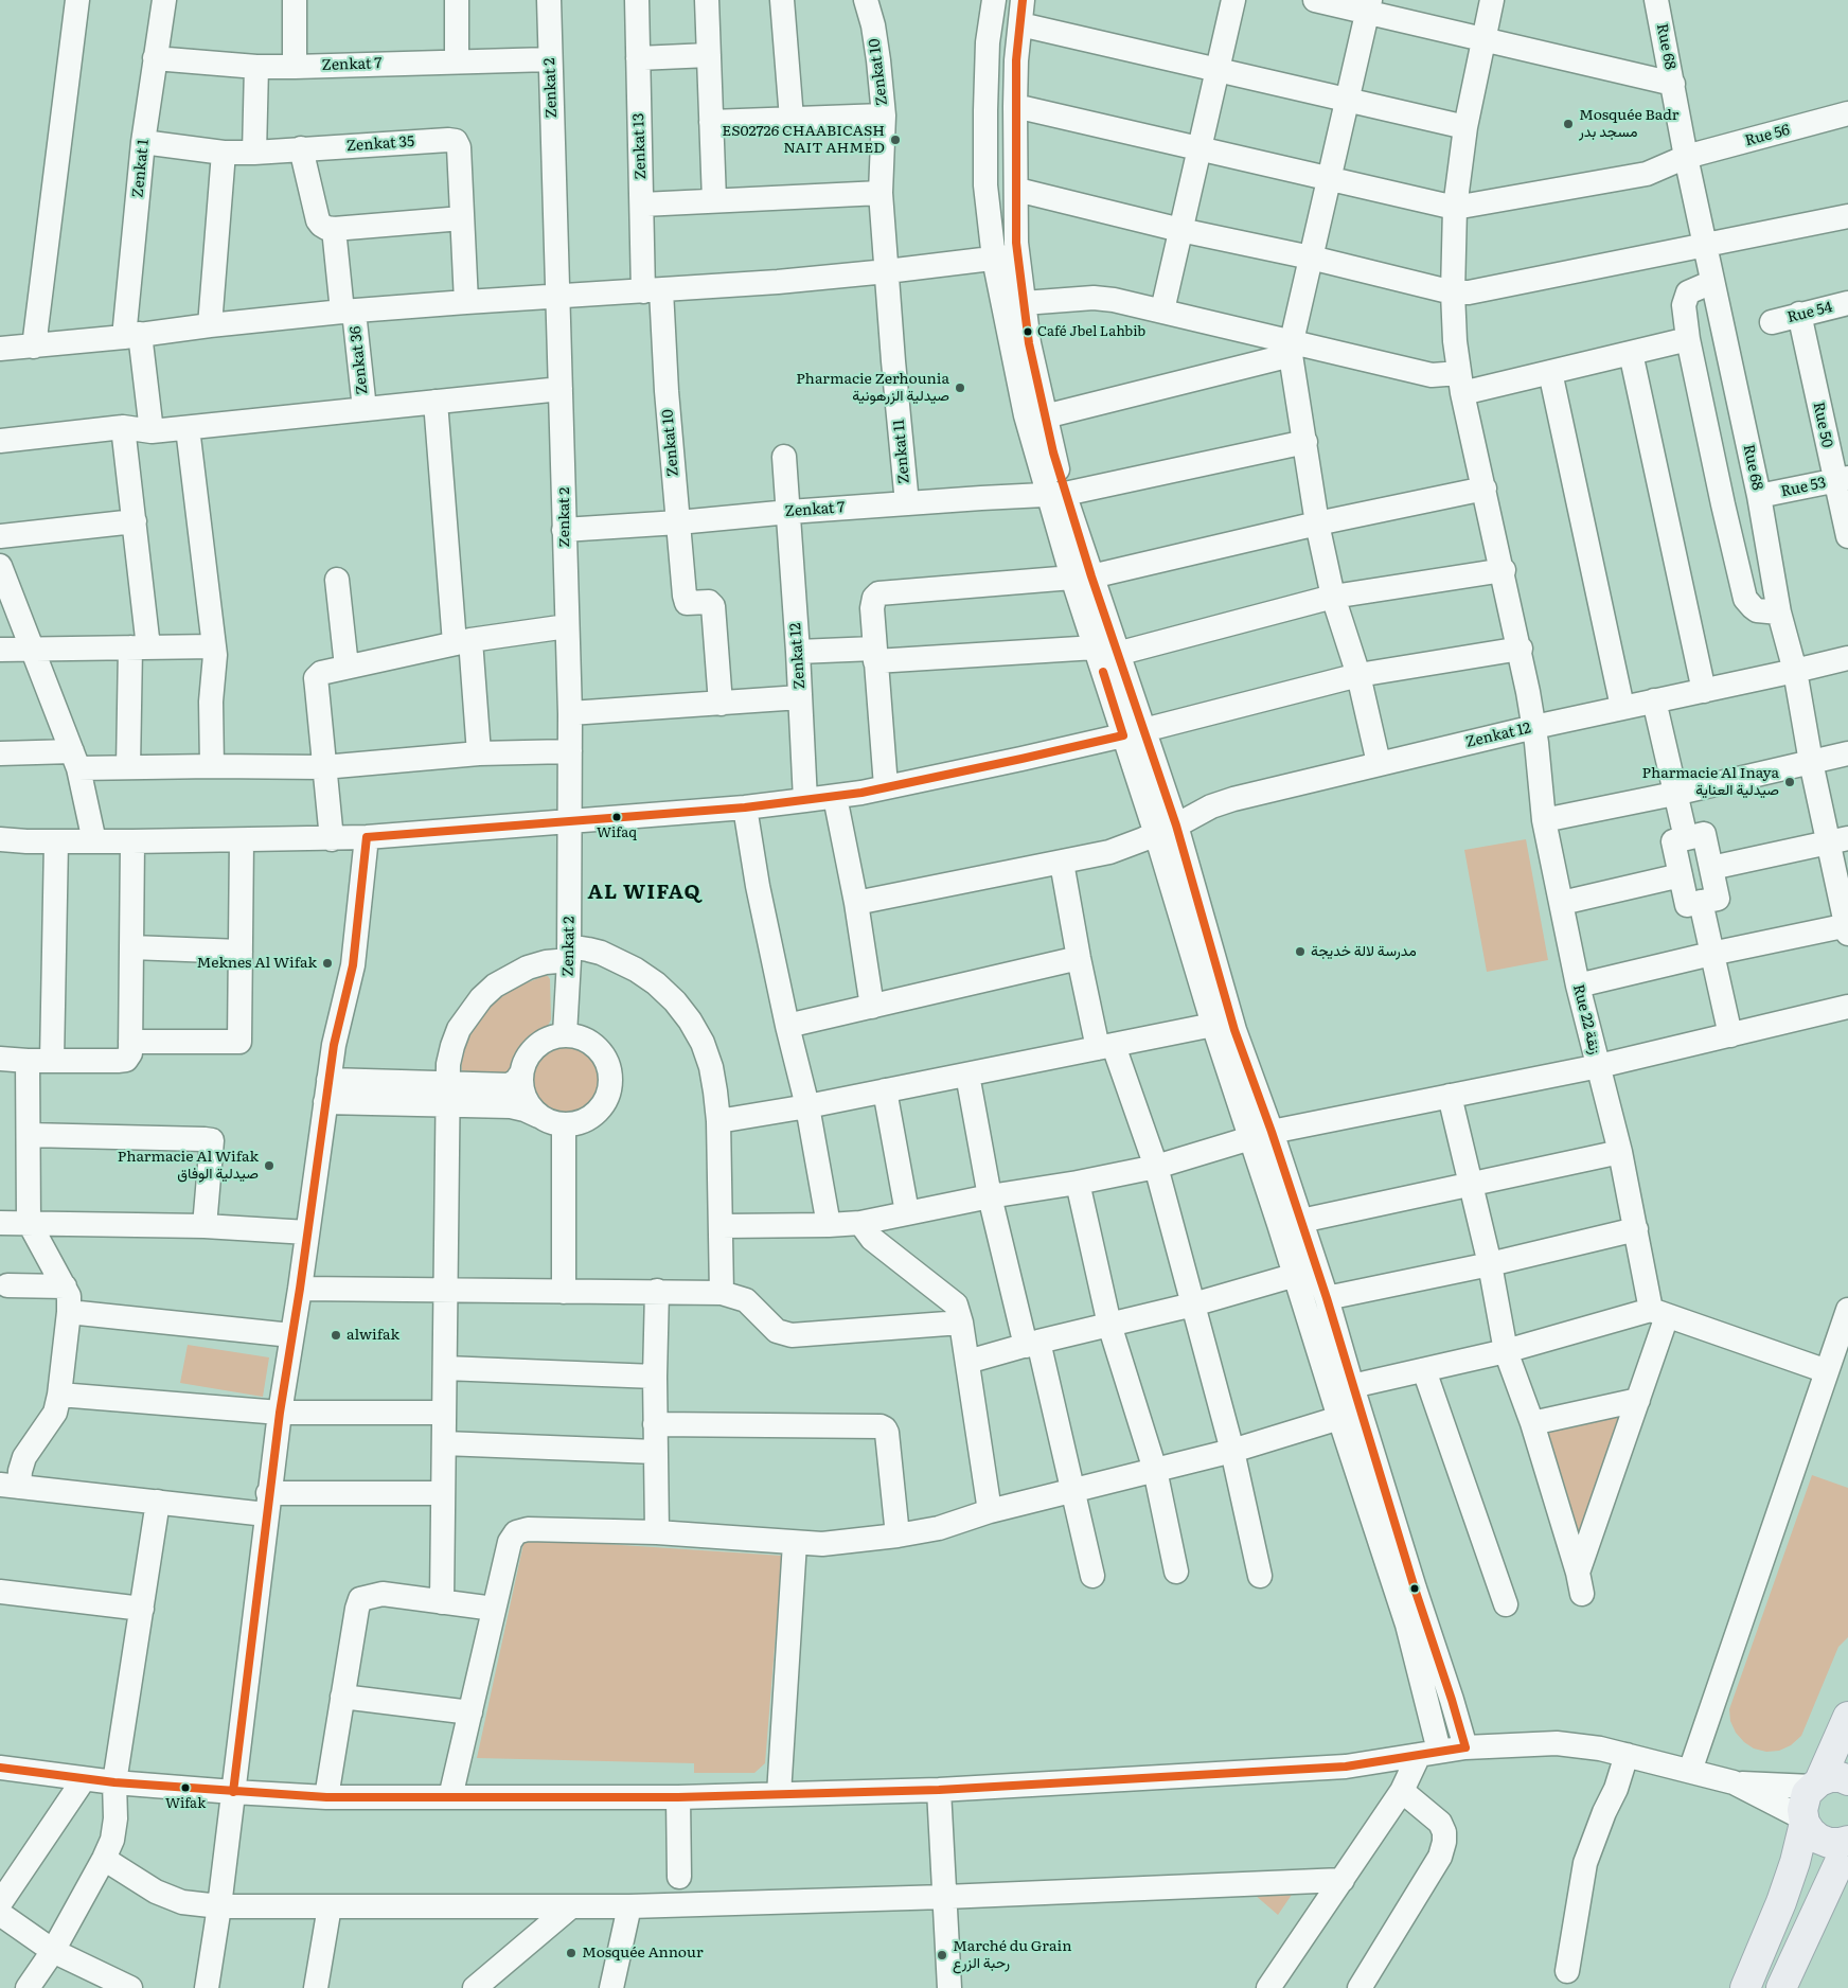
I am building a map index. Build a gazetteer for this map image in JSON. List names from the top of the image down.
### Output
{
  "streets": {
    "street": [
      "Rue 68",
      "Zenkat 7",
      "Zenkat 10",
      "Zenkat 2",
      "Rue 56",
      "Zenkat 35",
      "Zenkat 13",
      "Zenkat 1",
      "Rue 54",
      "Zenkat 36",
      "Rue 50",
      "Zenkat 11",
      "Rue 53",
      "Zenkat 12",
      "Rue 22 زنقة"
    ]
  },
  "crossings": [
    ["Rue 68", "Rue 56"],
    ["Rue 68", "Rue 53"],
    ["Rue 68", "Zenkat 12"],
    ["Zenkat 7", "Zenkat 10"],
    ["Zenkat 7", "Zenkat 2"],
    ["Zenkat 7", "Zenkat 1"],
    ["Zenkat 7", "Zenkat 11"],
    ["Zenkat 7", "Zenkat 12"],
    ["Zenkat 10", "Zenkat 13"],
    ["Zenkat 10", "Zenkat 11"],
    ["Rue 56", "Rue 22 زنقة"],
    ["Zenkat 35", "Zenkat 1"],
    ["Rue 54", "Rue 50"],
    ["Rue 50", "Rue 53"],
    ["Zenkat 12", "Rue 22 زنقة"]
  ],
  "districts": ["AL WIFAQ"],
  "places": [
    "Mosquée Badr مسجد بدر",
    "ES02726 CHAABICASH NAIT AHMED",
    "Café Jbel Lahbib",
    "Pharmacie Zerhounia صيدلية الزرهونية",
    "Pharmacie Al Inaya صيدلية العناية",
    "Wifaq",
    "مدرسة لالة خديجة",
    "Meknes Al Wifak",
    "Pharmacie Al Wifak صيدلية الوفاق",
    "alwifak",
    "Wifak",
    "Mosquée Annour",
    "Marché du Grain رحبة الزرع"
  ]
}
